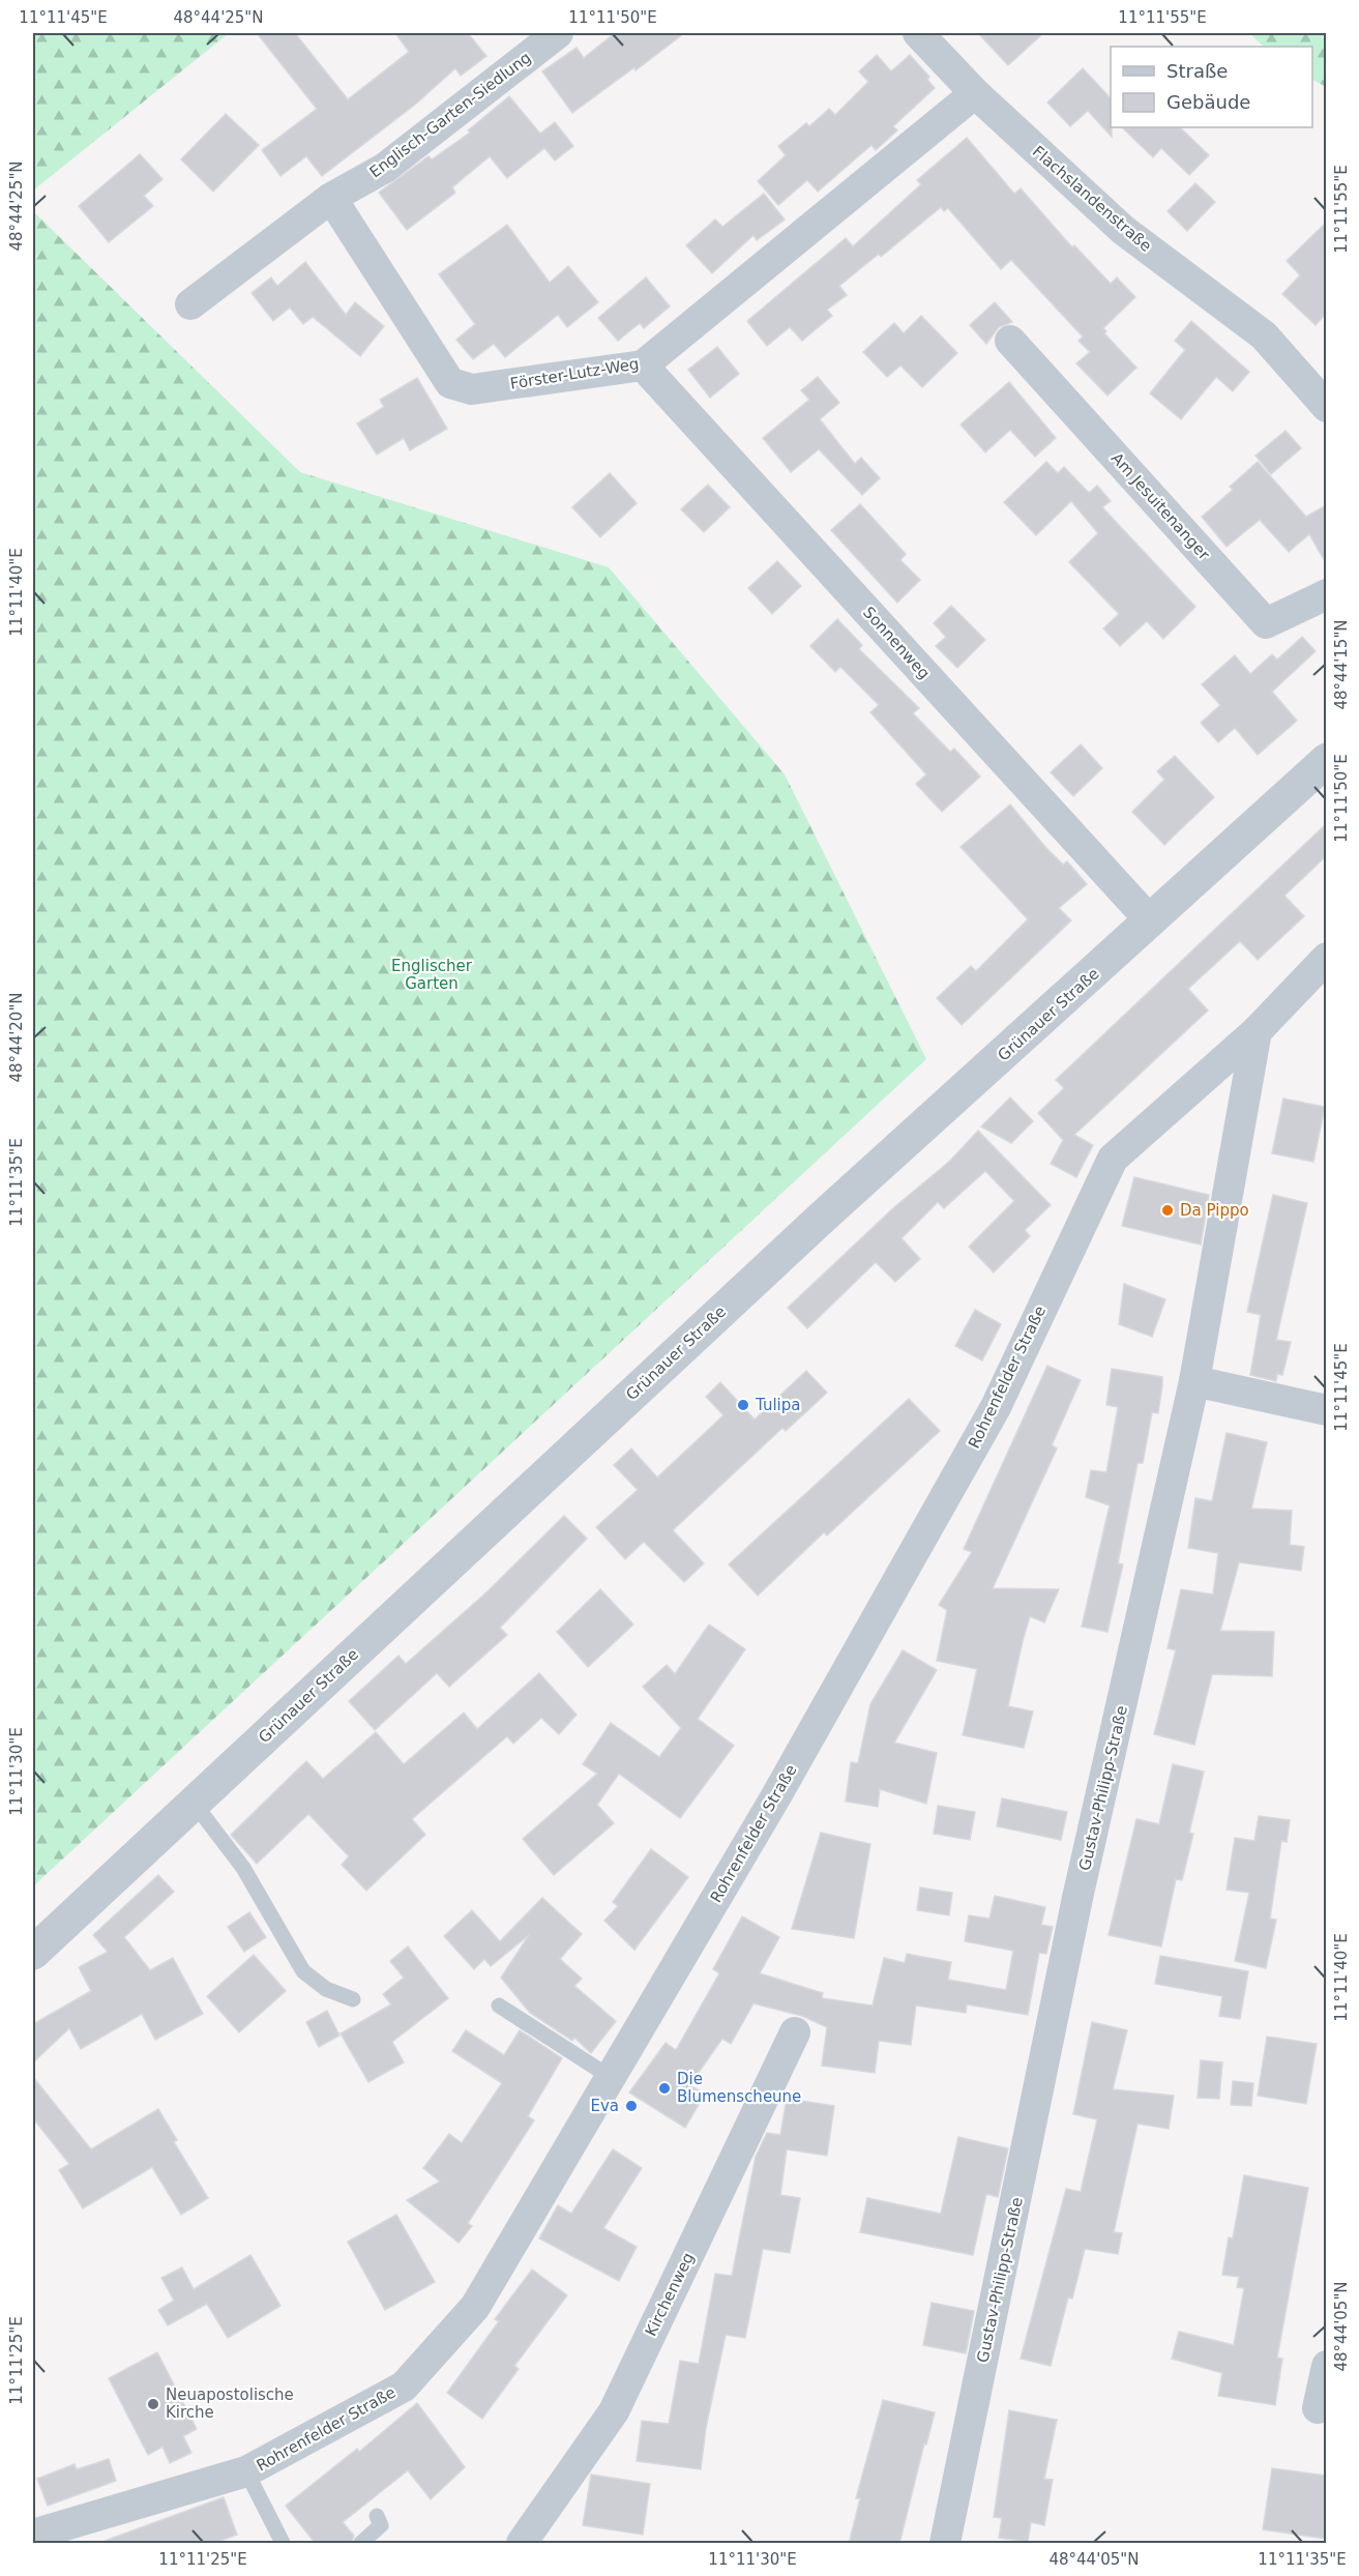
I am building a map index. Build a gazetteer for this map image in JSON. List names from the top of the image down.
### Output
{
  "streets": {
    "street": [
      "Englisch-Garten-Siedlung",
      "Flachslandenstraße",
      "Förster-Lutz-Weg",
      "Am Jesuitenanger",
      "Sonnenweg",
      "Grünauer Straße",
      "Rohrenfelder Straße",
      "Gustav-Philipp-Straße",
      "Kirchenweg"
    ]
  },
  "crossings": [
    ["Englisch-Garten-Siedlung", "Förster-Lutz-Weg"],
    ["Flachslandenstraße", "Förster-Lutz-Weg"],
    ["Förster-Lutz-Weg", "Sonnenweg"],
    ["Sonnenweg", "Grünauer Straße"],
    ["Rohrenfelder Straße", "Gustav-Philipp-Straße"]
  ],
  "parks": ["Englischer Garten"],
  "places": [
    "Da Pippo",
    "Tulipa",
    "Die Blumenscheune",
    "Eva",
    "Neuapostolische Kirche"
  ],
  "legend": ["Straße", "Gebäude"],
  "coordinates": [
    "11°11'45\"E",
    "48°44'25\"N",
    "11°11'50\"E",
    "11°11'55\"E",
    "11°11'40\"E",
    "48°44'15\"N",
    "48°44'20\"N",
    "11°11'35\"E",
    "11°11'30\"E",
    "48°44'05\"N",
    "11°11'25\"E"
  ]
}
